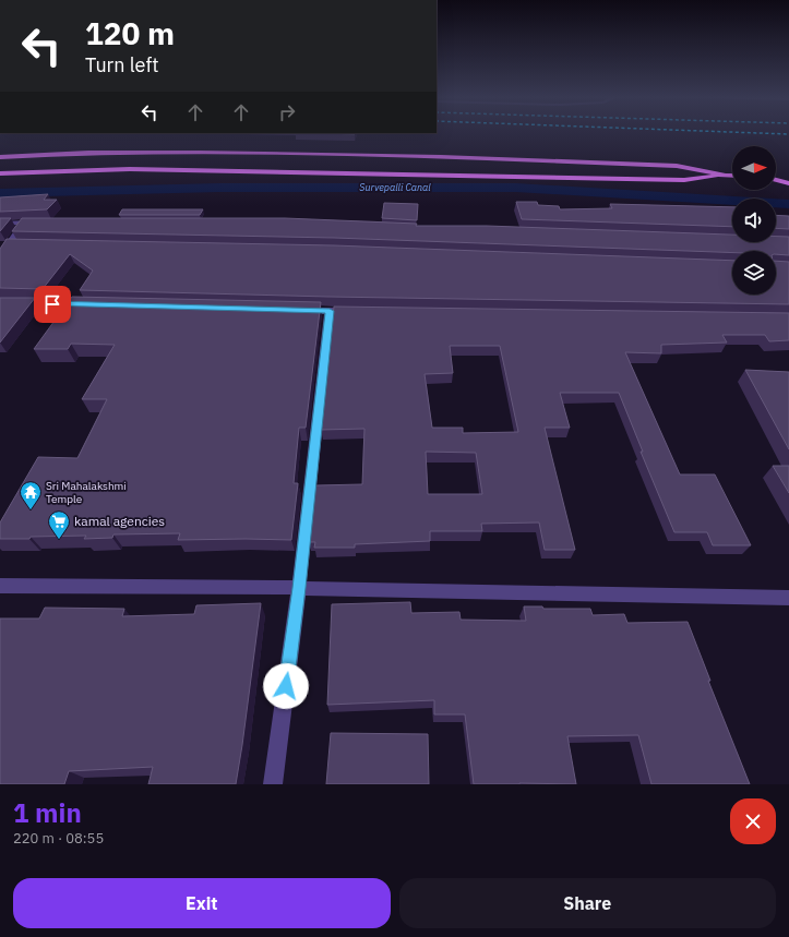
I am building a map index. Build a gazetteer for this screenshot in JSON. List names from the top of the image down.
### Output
{
  "water": ["Survepalli Canal"],
  "places": {
    "temple": ["Sri Mahalakshmi Temple"],
    "supermarket": ["kamal agencies"]
  },
  "north": "right",
  "page": {
    "turn": ["120 m", "Turn left"],
    "heading": ["1 min", "220 m · 08:55"],
    "buttons": ["Exit", "Share"]
  }
}
